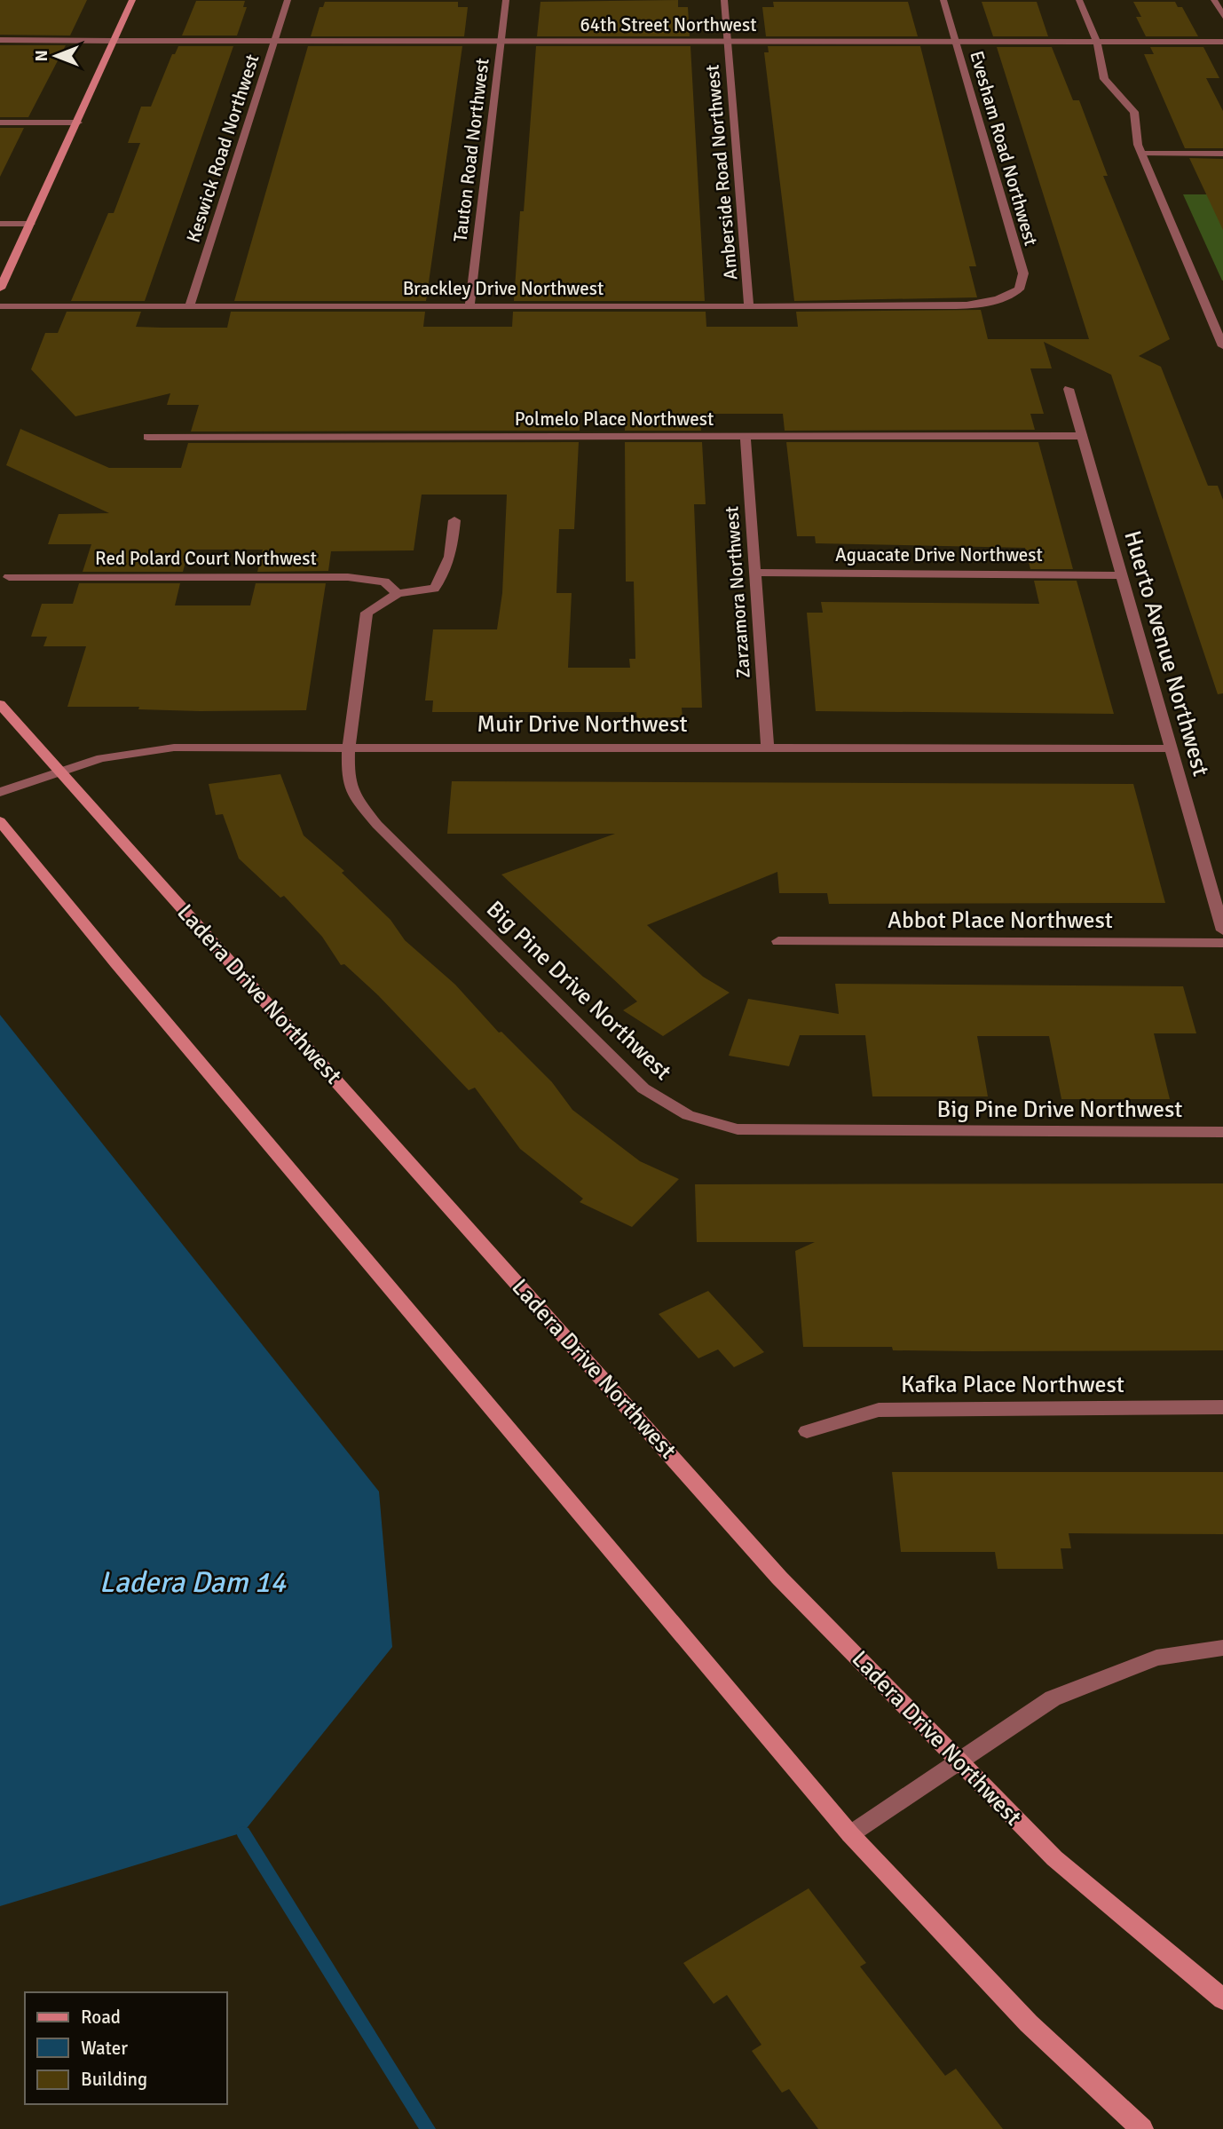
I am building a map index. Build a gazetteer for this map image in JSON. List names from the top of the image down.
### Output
{
  "streets": {
    "main road": ["Ladera Drive Northwest"],
    "street": [
      "64th Street Northwest",
      "Keswick Road Northwest",
      "Evesham Road Northwest",
      "Tauton Road Northwest",
      "Amberside Road Northwest",
      "Brackley Drive Northwest",
      "Polmelo Place Northwest",
      "Aguacate Drive Northwest",
      "Red Polard Court Northwest",
      "Zarzamora Northwest",
      "Huerto Avenue Northwest",
      "Muir Drive Northwest",
      "Abbot Place Northwest",
      "Big Pine Drive Northwest",
      "Kafka Place Northwest"
    ]
  },
  "crossings": [
    ["64th Street Northwest", "Keswick Road Northwest"],
    ["64th Street Northwest", "Evesham Road Northwest"],
    ["64th Street Northwest", "Tauton Road Northwest"],
    ["64th Street Northwest", "Amberside Road Northwest"],
    ["Keswick Road Northwest", "Brackley Drive Northwest"],
    ["Evesham Road Northwest", "Brackley Drive Northwest"],
    ["Tauton Road Northwest", "Brackley Drive Northwest"],
    ["Amberside Road Northwest", "Brackley Drive Northwest"],
    ["Polmelo Place Northwest", "Zarzamora Northwest"],
    ["Polmelo Place Northwest", "Huerto Avenue Northwest"],
    ["Aguacate Drive Northwest", "Zarzamora Northwest"],
    ["Aguacate Drive Northwest", "Huerto Avenue Northwest"],
    ["Red Polard Court Northwest", "Big Pine Drive Northwest"],
    ["Zarzamora Northwest", "Muir Drive Northwest"],
    ["Huerto Avenue Northwest", "Muir Drive Northwest"],
    ["Muir Drive Northwest", "Big Pine Drive Northwest"],
    ["Muir Drive Northwest", "Ladera Drive Northwest"]
  ],
  "water": ["Ladera Dam 14"],
  "legend": ["Road", "Water", "Building"],
  "north": "left"
}
